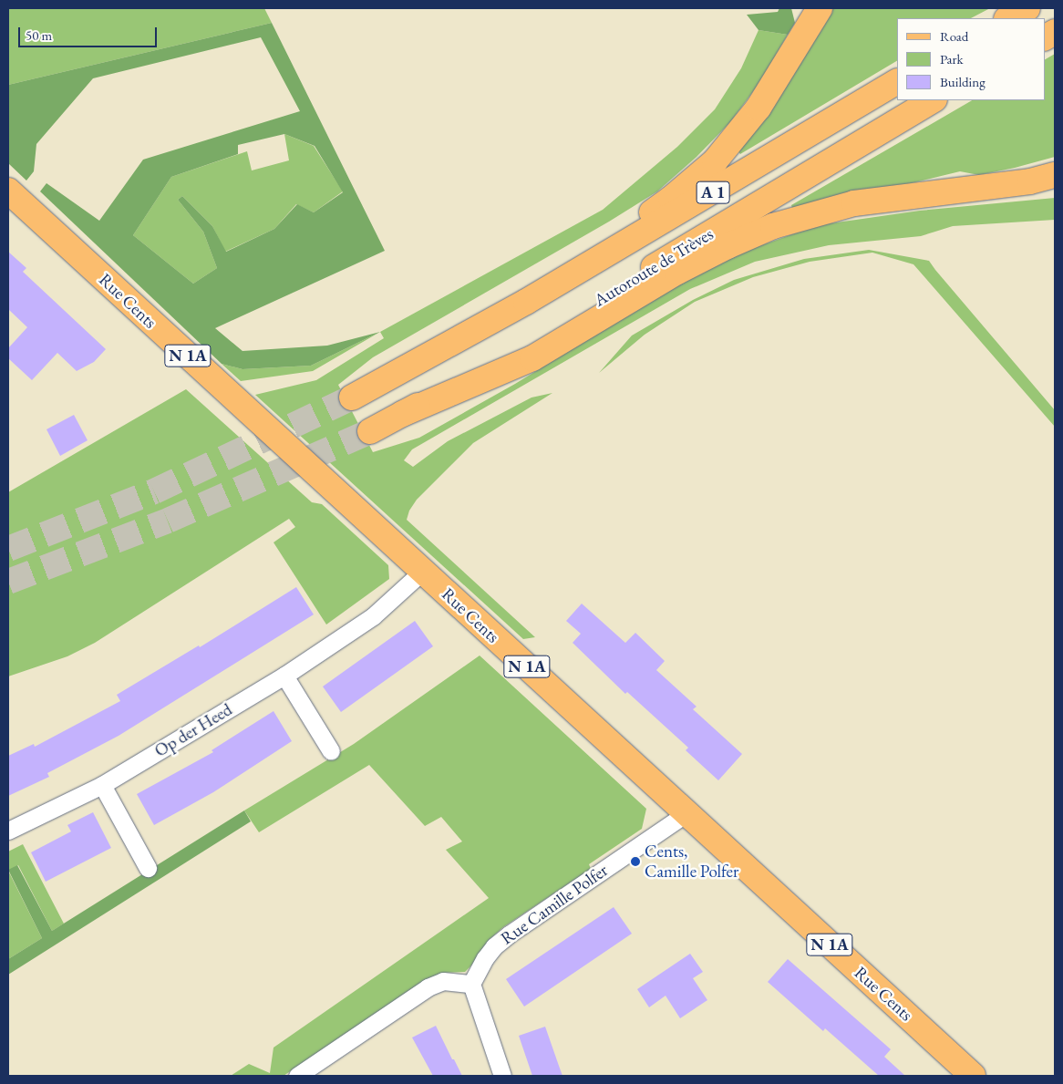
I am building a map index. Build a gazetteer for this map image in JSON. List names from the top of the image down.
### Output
{
  "streets": {
    "main road": [
      "A 1",
      "Autoroute de Trèves",
      "Rue Cents",
      "N 1A"
    ],
    "street": ["Op der Heed", "Rue Camille Polfer"]
  },
  "crossings": [
    ["A 1", "Autoroute de Trèves"],
    ["Rue Cents", "Op der Heed"],
    ["Rue Cents", "Rue Camille Polfer"]
  ],
  "places": ["Cents, Camille Polfer"],
  "legend": ["Road", "Park", "Building"],
  "scale_bar": "50 m"
}
